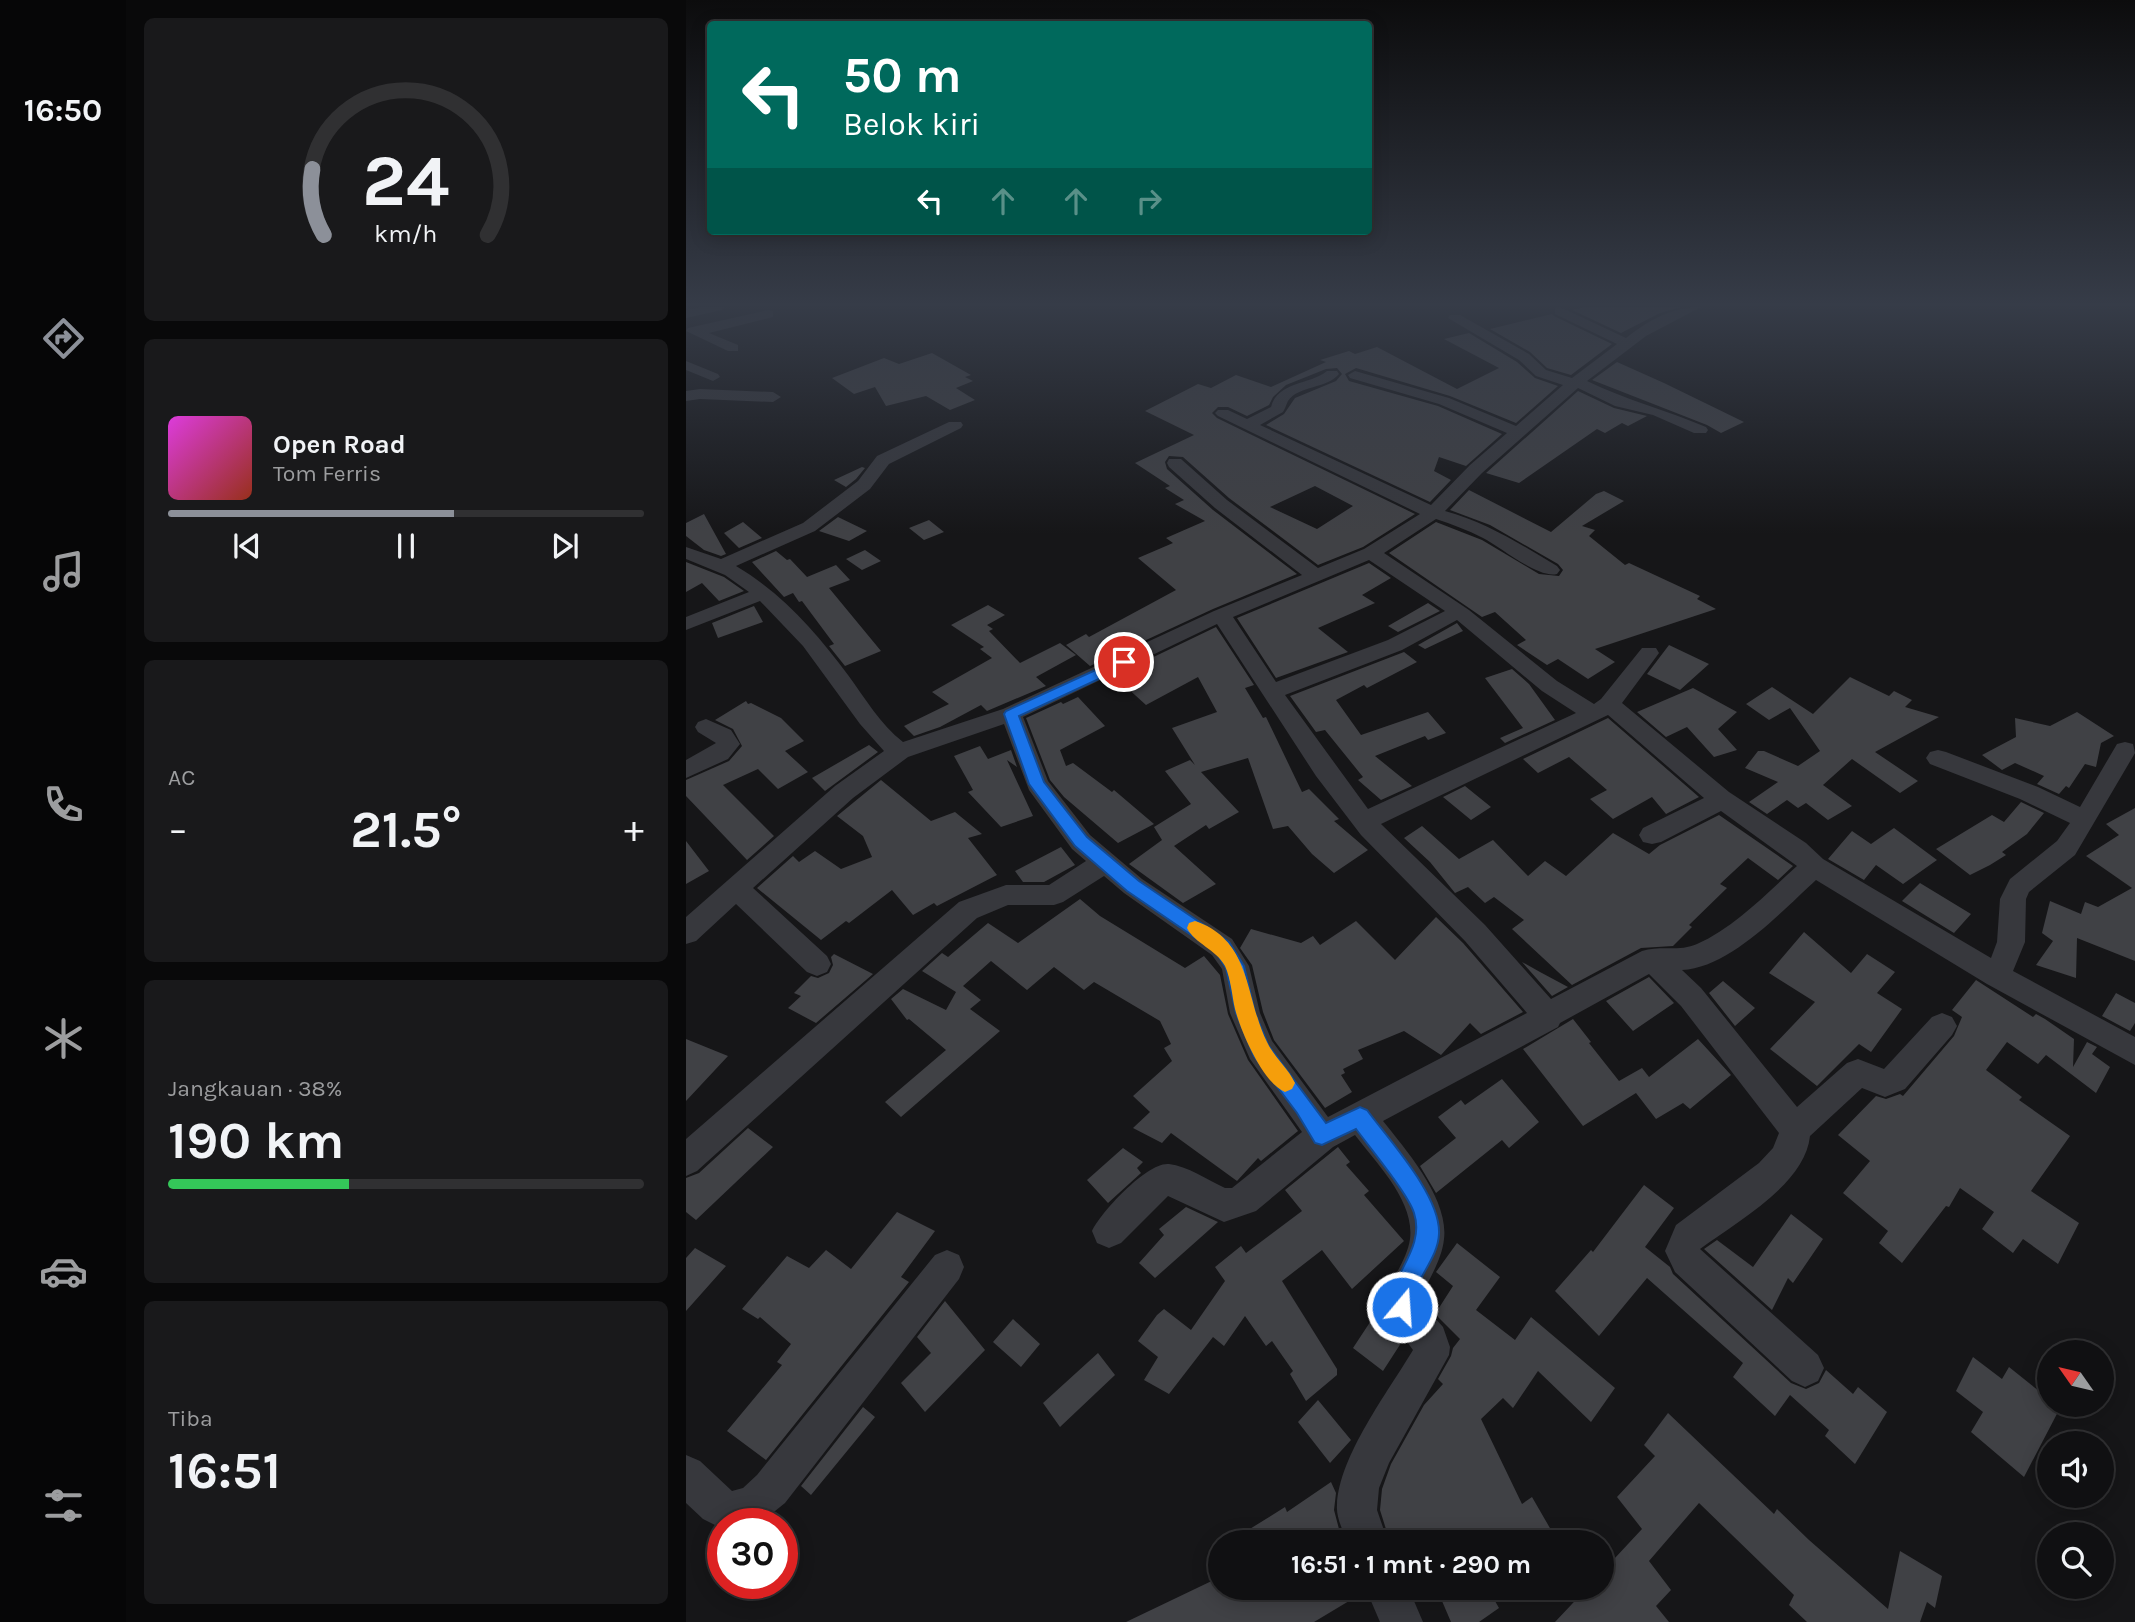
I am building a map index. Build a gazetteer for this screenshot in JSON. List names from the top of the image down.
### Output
{
  "north": "top left",
  "page": {
    "tabs": "16:50",
    "turn": ["50 m", "Belok kiri"],
    "song": ["Open Road", "Tom Ferris"],
    "tile": [
      "AC",
      ["Jangkauan · 38%", "190 km"],
      ["Tiba", "16:51"]
    ],
    "heat": ["−", "21.5°", "+"],
    "limit": "30",
    "trip": "16:51 · 1 mnt · 290 m",
    "gauge": ["24", "km/h"]
  }
}
